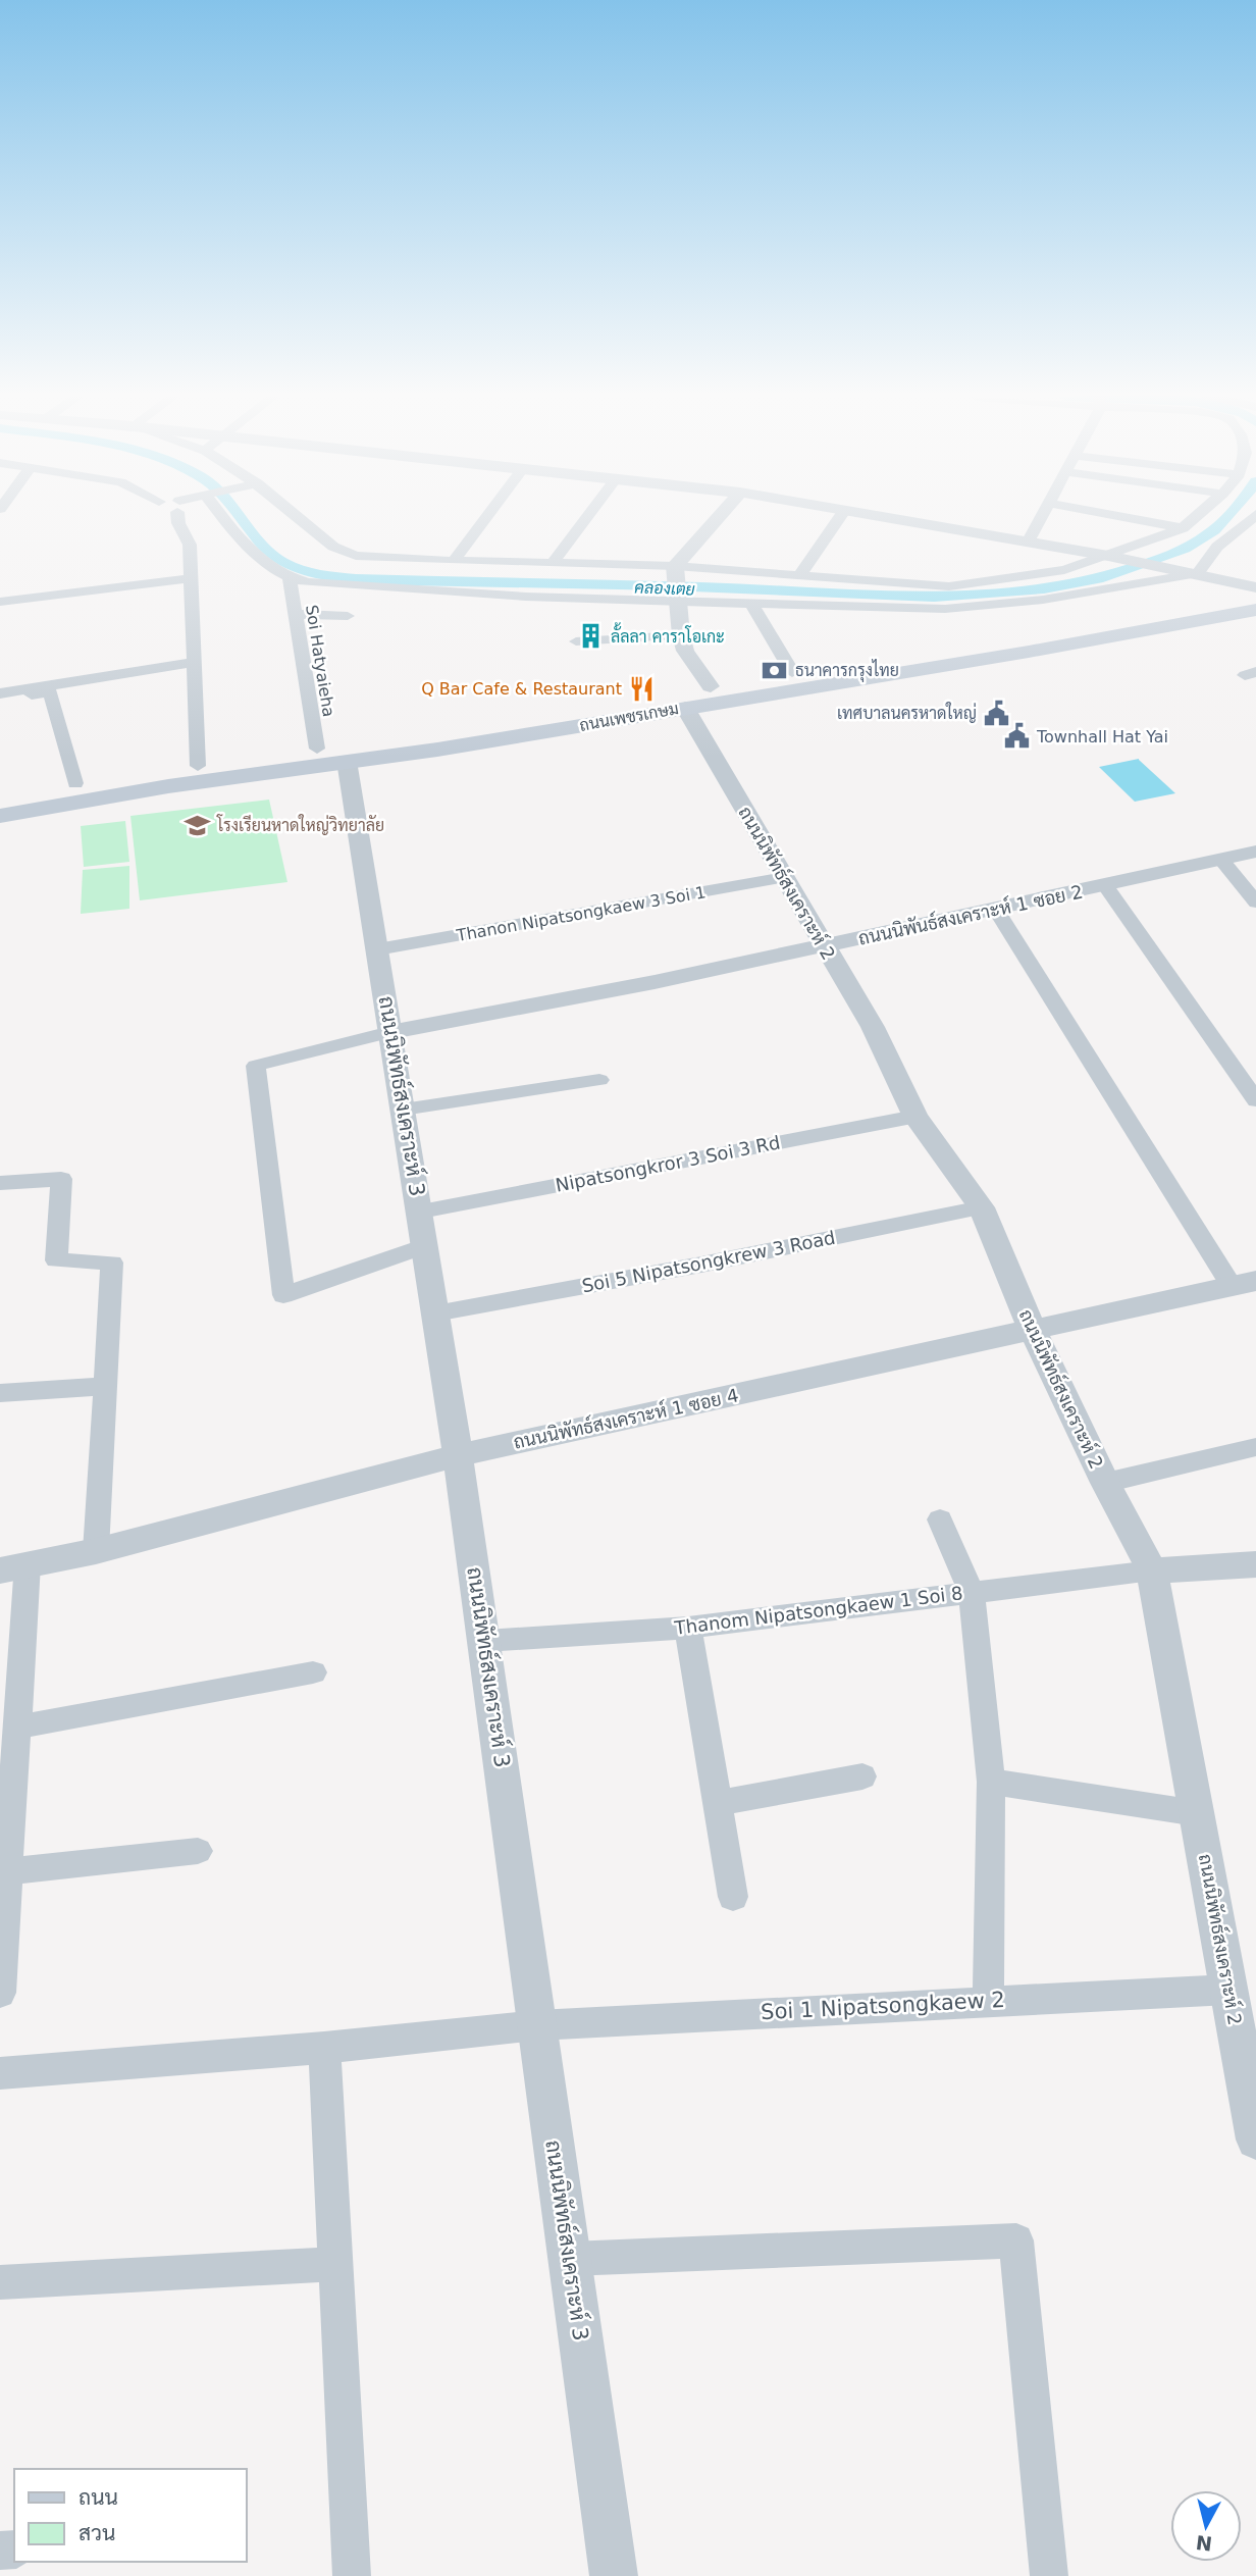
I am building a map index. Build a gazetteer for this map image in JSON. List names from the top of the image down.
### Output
{
  "streets": {
    "main road": ["ถนนเพชรเกษม"],
    "street": [
      "Soi Hatyaieha",
      "ถนนนิพัทธ์สงเคราะห์ 2",
      "Thanon Nipatsongkaew 3 Soi 1",
      "ถนนนิพันธ์สงเคราะห์ 1 ซอย 2",
      "ถนนนิพัทธ์สงเคราะห์ 3",
      "Nipatsongkror 3 Soi 3 Rd",
      "Soi 5 Nipatsongkrew 3 Road",
      "ถนนนิพัทธ์สงเคราะห์ 1 ซอย 4",
      "Thanom Nipatsongkaew 1 Soi 8",
      "Soi 1 Nipatsongkaew 2"
    ]
  },
  "crossings": [
    ["Soi Hatyaieha", "ถนนเพชรเกษม"],
    ["Soi Hatyaieha", "ถนนนิพัทธ์สงเคราะห์ 3"],
    ["ถนนเพชรเกษม", "ถนนนิพัทธ์สงเคราะห์ 2"],
    ["ถนนเพชรเกษม", "ถนนนิพัทธ์สงเคราะห์ 3"],
    ["ถนนนิพัทธ์สงเคราะห์ 2", "Thanon Nipatsongkaew 3 Soi 1"],
    ["ถนนนิพัทธ์สงเคราะห์ 2", "ถนนนิพันธ์สงเคราะห์ 1 ซอย 2"],
    ["ถนนนิพัทธ์สงเคราะห์ 2", "Nipatsongkror 3 Soi 3 Rd"],
    ["ถนนนิพัทธ์สงเคราะห์ 2", "Soi 5 Nipatsongkrew 3 Road"],
    ["ถนนนิพัทธ์สงเคราะห์ 2", "ถนนนิพัทธ์สงเคราะห์ 1 ซอย 4"],
    ["ถนนนิพัทธ์สงเคราะห์ 2", "Thanom Nipatsongkaew 1 Soi 8"],
    ["ถนนนิพัทธ์สงเคราะห์ 2", "Soi 1 Nipatsongkaew 2"],
    ["Thanon Nipatsongkaew 3 Soi 1", "ถนนนิพัทธ์สงเคราะห์ 3"],
    ["ถนนนิพันธ์สงเคราะห์ 1 ซอย 2", "ถนนนิพัทธ์สงเคราะห์ 3"],
    ["ถนนนิพัทธ์สงเคราะห์ 3", "Nipatsongkror 3 Soi 3 Rd"],
    ["ถนนนิพัทธ์สงเคราะห์ 3", "Soi 5 Nipatsongkrew 3 Road"],
    ["ถนนนิพัทธ์สงเคราะห์ 3", "ถนนนิพัทธ์สงเคราะห์ 1 ซอย 4"],
    ["ถนนนิพัทธ์สงเคราะห์ 3", "Thanom Nipatsongkaew 1 Soi 8"],
    ["ถนนนิพัทธ์สงเคราะห์ 3", "Soi 1 Nipatsongkaew 2"]
  ],
  "water": ["คลองเตย"],
  "places": {
    "building": ["ลั้ลลา คาราโอเกะ"],
    "bank": ["ธนาคารกรุงไทย"],
    "restaurant": ["Q Bar Cafe & Restaurant"],
    "public building": ["เทศบาลนครหาดใหญ่", "Townhall Hat Yai"],
    "school or university": ["โรงเรียนหาดใหญ่วิทยาลัย"]
  },
  "legend": ["ถนน", "สวน"],
  "north": "bottom"
}
